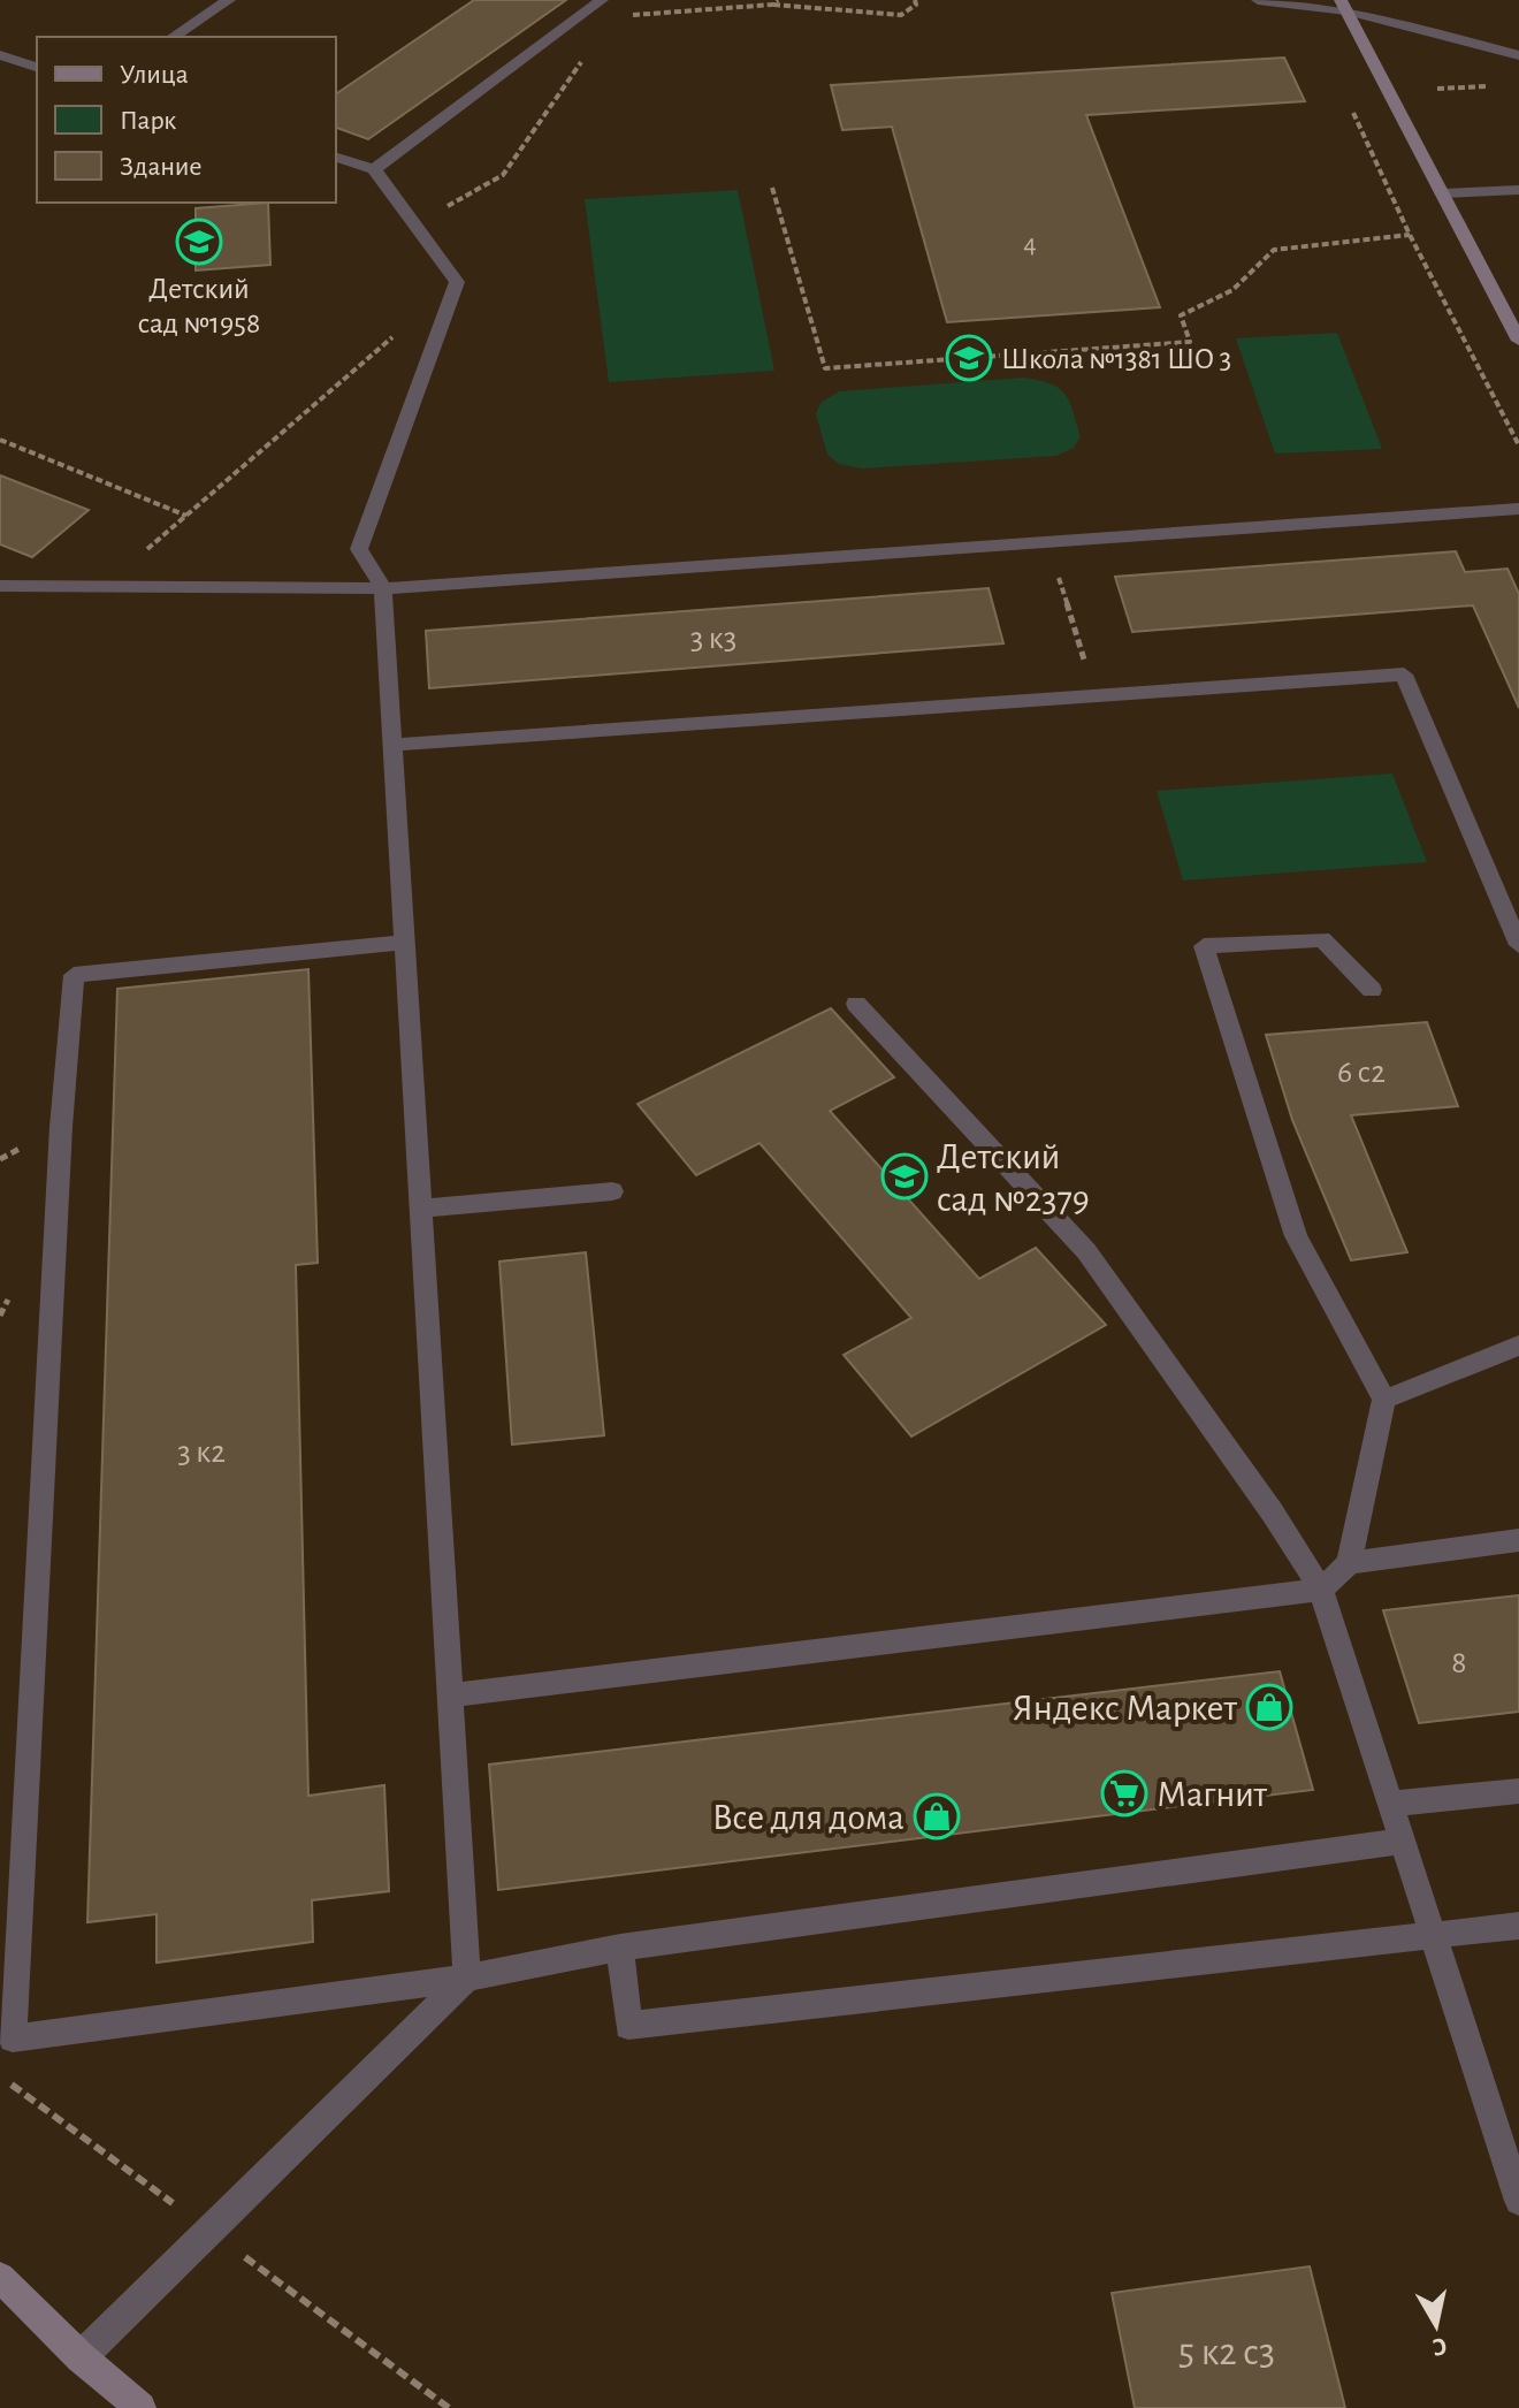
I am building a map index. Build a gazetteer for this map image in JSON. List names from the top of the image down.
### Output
{
  "places": {
    "school or university": ["Детский сад №1958", "Школа №1381 ШО 3", "Детский сад №2379"],
    "shop": ["Яндекс Маркет", "Все для дома"],
    "supermarket": ["Магнит"]
  },
  "house_numbers": [
    "4",
    "3 к3",
    "6 с2",
    "3 к2",
    "8",
    "5 к2 с3"
  ],
  "legend": ["Улица", "Парк", "Здание"],
  "north": "bottom"
}
